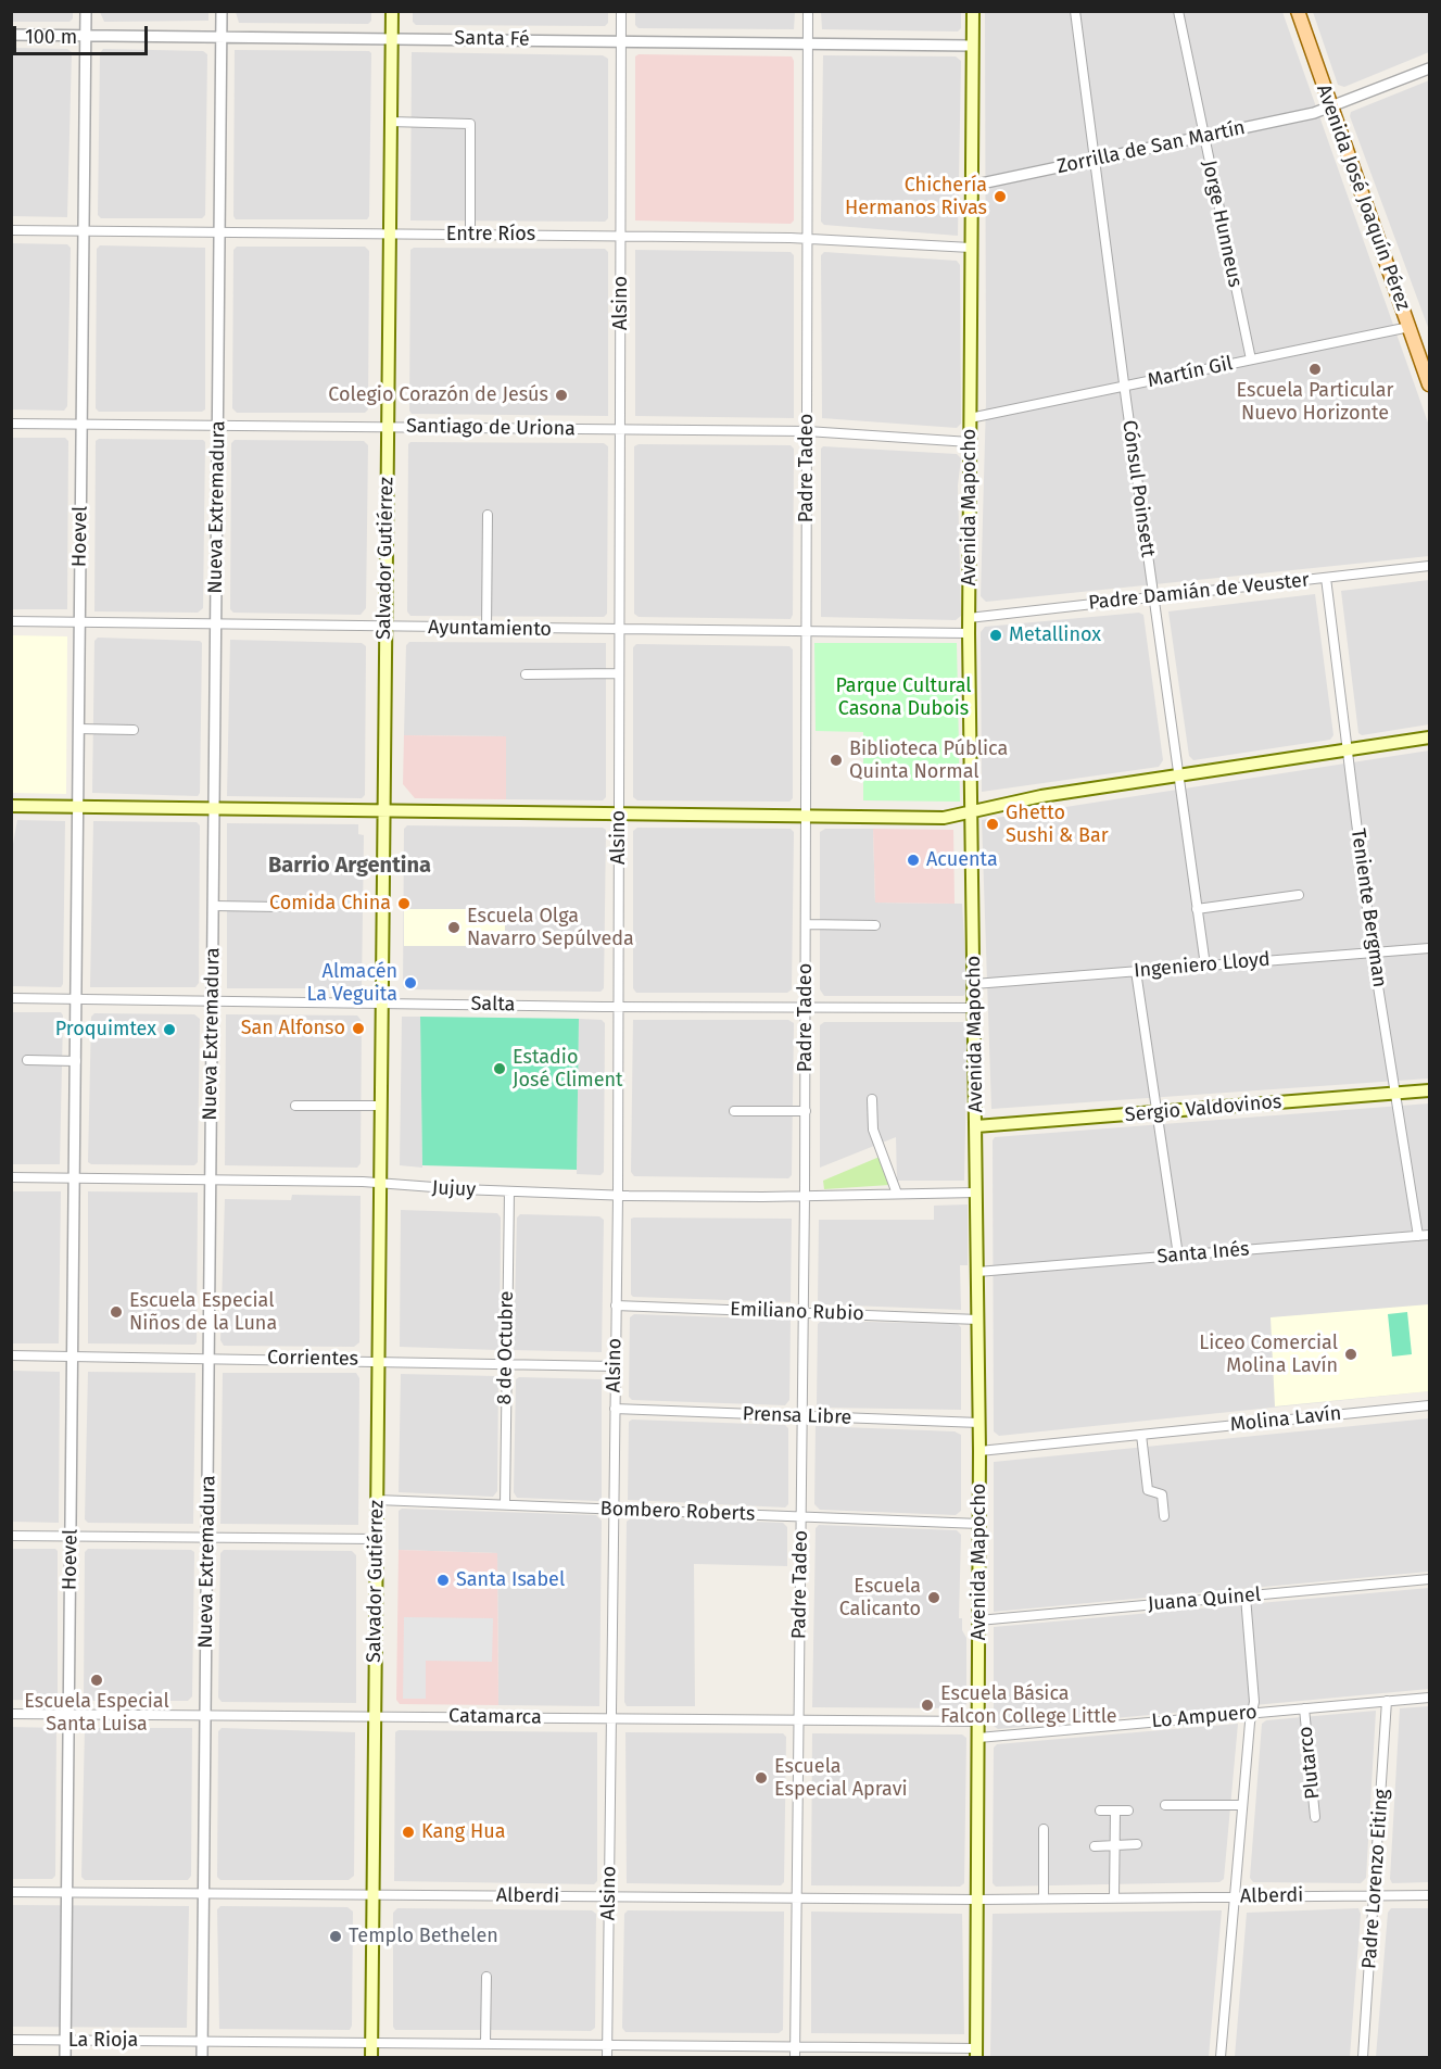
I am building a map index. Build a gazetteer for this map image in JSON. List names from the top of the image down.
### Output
{
  "streets": {
    "main road": [
      "Avenida José Joaquín Pérez",
      "Avenida Mapocho",
      "Salvador Gutiérrez",
      "Sergio Valdovinos"
    ],
    "street": [
      "Santa Fé",
      "Zorrilla de San Martín",
      "Jorge Hunneus",
      "Entre Ríos",
      "Alsino",
      "Martín Gil",
      "Santiago de Uriona",
      "Padre Tadeo",
      "Cónsul Poinsett",
      "Nueva Extremadura",
      "Hoevel",
      "Padre Damián de Veuster",
      "Ayuntamiento",
      "Teniente Bergman",
      "Ingeniero Lloyd",
      "Salta",
      "Jujuy",
      "Santa Inés",
      "Emiliano Rubio",
      "8 de Octubre",
      "Corrientes",
      "Prensa Libre",
      "Molina Lavín",
      "Bombero Roberts",
      "Juana Quinel",
      "Catamarca",
      "Lo Ampuero",
      "Plutarco",
      "Padre Lorenzo Eiting",
      "Alberdi",
      "La Rioja"
    ]
  },
  "crossings": [
    ["Santa Fé", "Alsino"],
    ["Santa Fé", "Padre Tadeo"],
    ["Santa Fé", "Nueva Extremadura"],
    ["Santa Fé", "Avenida Mapocho"],
    ["Santa Fé", "Hoevel"],
    ["Santa Fé", "Salvador Gutiérrez"],
    ["Zorrilla de San Martín", "Avenida José Joaquín Pérez"],
    ["Zorrilla de San Martín", "Jorge Hunneus"],
    ["Zorrilla de San Martín", "Cónsul Poinsett"],
    ["Zorrilla de San Martín", "Avenida Mapocho"],
    ["Avenida José Joaquín Pérez", "Martín Gil"],
    ["Jorge Hunneus", "Martín Gil"],
    ["Entre Ríos", "Alsino"],
    ["Entre Ríos", "Padre Tadeo"],
    ["Entre Ríos", "Nueva Extremadura"],
    ["Entre Ríos", "Avenida Mapocho"],
    ["Entre Ríos", "Hoevel"],
    ["Entre Ríos", "Salvador Gutiérrez"],
    ["Alsino", "Santiago de Uriona"],
    ["Alsino", "Ayuntamiento"],
    ["Alsino", "Salta"],
    ["Alsino", "Jujuy"],
    ["Alsino", "Emiliano Rubio"],
    ["Alsino", "Corrientes"],
    ["Alsino", "Prensa Libre"],
    ["Alsino", "Bombero Roberts"],
    ["Alsino", "Catamarca"],
    ["Alsino", "Alberdi"],
    ["Alsino", "La Rioja"],
    ["Martín Gil", "Cónsul Poinsett"],
    ["Martín Gil", "Avenida Mapocho"],
    ["Santiago de Uriona", "Padre Tadeo"],
    ["Santiago de Uriona", "Nueva Extremadura"],
    ["Santiago de Uriona", "Avenida Mapocho"],
    ["Santiago de Uriona", "Hoevel"],
    ["Santiago de Uriona", "Salvador Gutiérrez"],
    ["Padre Tadeo", "Ayuntamiento"],
    ["Padre Tadeo", "Salta"],
    ["Padre Tadeo", "Jujuy"],
    ["Padre Tadeo", "Emiliano Rubio"],
    ["Padre Tadeo", "Prensa Libre"],
    ["Padre Tadeo", "Bombero Roberts"],
    ["Padre Tadeo", "Catamarca"],
    ["Padre Tadeo", "Alberdi"],
    ["Padre Tadeo", "La Rioja"],
    ["Cónsul Poinsett", "Padre Damián de Veuster"],
    ["Cónsul Poinsett", "Ingeniero Lloyd"],
    ["Nueva Extremadura", "Ayuntamiento"],
    ["Nueva Extremadura", "Salta"],
    ["Nueva Extremadura", "Jujuy"],
    ["Nueva Extremadura", "Corrientes"],
    ["Nueva Extremadura", "Catamarca"],
    ["Nueva Extremadura", "Alberdi"],
    ["Nueva Extremadura", "La Rioja"],
    ["Avenida Mapocho", "Padre Damián de Veuster"],
    ["Avenida Mapocho", "Ayuntamiento"],
    ["Avenida Mapocho", "Ingeniero Lloyd"],
    ["Avenida Mapocho", "Salta"],
    ["Avenida Mapocho", "Sergio Valdovinos"],
    ["Avenida Mapocho", "Jujuy"],
    ["Avenida Mapocho", "Santa Inés"],
    ["Avenida Mapocho", "Emiliano Rubio"],
    ["Avenida Mapocho", "Prensa Libre"],
    ["Avenida Mapocho", "Molina Lavín"],
    ["Avenida Mapocho", "Bombero Roberts"],
    ["Avenida Mapocho", "Juana Quinel"],
    ["Avenida Mapocho", "Catamarca"],
    ["Avenida Mapocho", "Lo Ampuero"],
    ["Avenida Mapocho", "Alberdi"],
    ["Avenida Mapocho", "La Rioja"],
    ["Hoevel", "Ayuntamiento"],
    ["Hoevel", "Salta"],
    ["Hoevel", "Jujuy"],
    ["Hoevel", "Corrientes"],
    ["Hoevel", "Catamarca"],
    ["Hoevel", "Alberdi"],
    ["Hoevel", "La Rioja"],
    ["Salvador Gutiérrez", "Ayuntamiento"],
    ["Salvador Gutiérrez", "Salta"],
    ["Salvador Gutiérrez", "Jujuy"],
    ["Salvador Gutiérrez", "Corrientes"],
    ["Salvador Gutiérrez", "Bombero Roberts"],
    ["Salvador Gutiérrez", "Catamarca"],
    ["Salvador Gutiérrez", "Alberdi"],
    ["Salvador Gutiérrez", "La Rioja"],
    ["Padre Damián de Veuster", "Teniente Bergman"],
    ["Teniente Bergman", "Ingeniero Lloyd"],
    ["Teniente Bergman", "Sergio Valdovinos"],
    ["Teniente Bergman", "Santa Inés"],
    ["Jujuy", "8 de Octubre"],
    ["8 de Octubre", "Corrientes"],
    ["8 de Octubre", "Bombero Roberts"],
    ["Lo Ampuero", "Plutarco"],
    ["Lo Ampuero", "Padre Lorenzo Eiting"],
    ["Padre Lorenzo Eiting", "Alberdi"]
  ],
  "districts": ["Barrio Argentina"],
  "parks": ["Parque Cultural Casona Dubois"],
  "places": [
    "Chichería Hermanos Rivas",
    "Escuela Particular Nuevo Horizonte",
    "Colegio Corazón de Jesús",
    "Metallinox",
    "Biblioteca Pública Quinta Normal",
    "Ghetto Sushi & Bar",
    "Acuenta",
    "Comida China",
    "Escuela Olga Navarro Sepúlveda",
    "Almacén La Veguita",
    "San Alfonso",
    "Proquimtex",
    "Estadio José Climent",
    "Escuela Especial Niños de la Luna",
    "Liceo Comercial Molina Lavín",
    "Santa Isabel",
    "Escuela Calicanto",
    "Escuela Especial Santa Luisa",
    "Escuela Básica Falcon College Little",
    "Escuela Especial Apravi",
    "Kang Hua",
    "Templo Bethelen"
  ],
  "scale_bar": "100 m"
}
